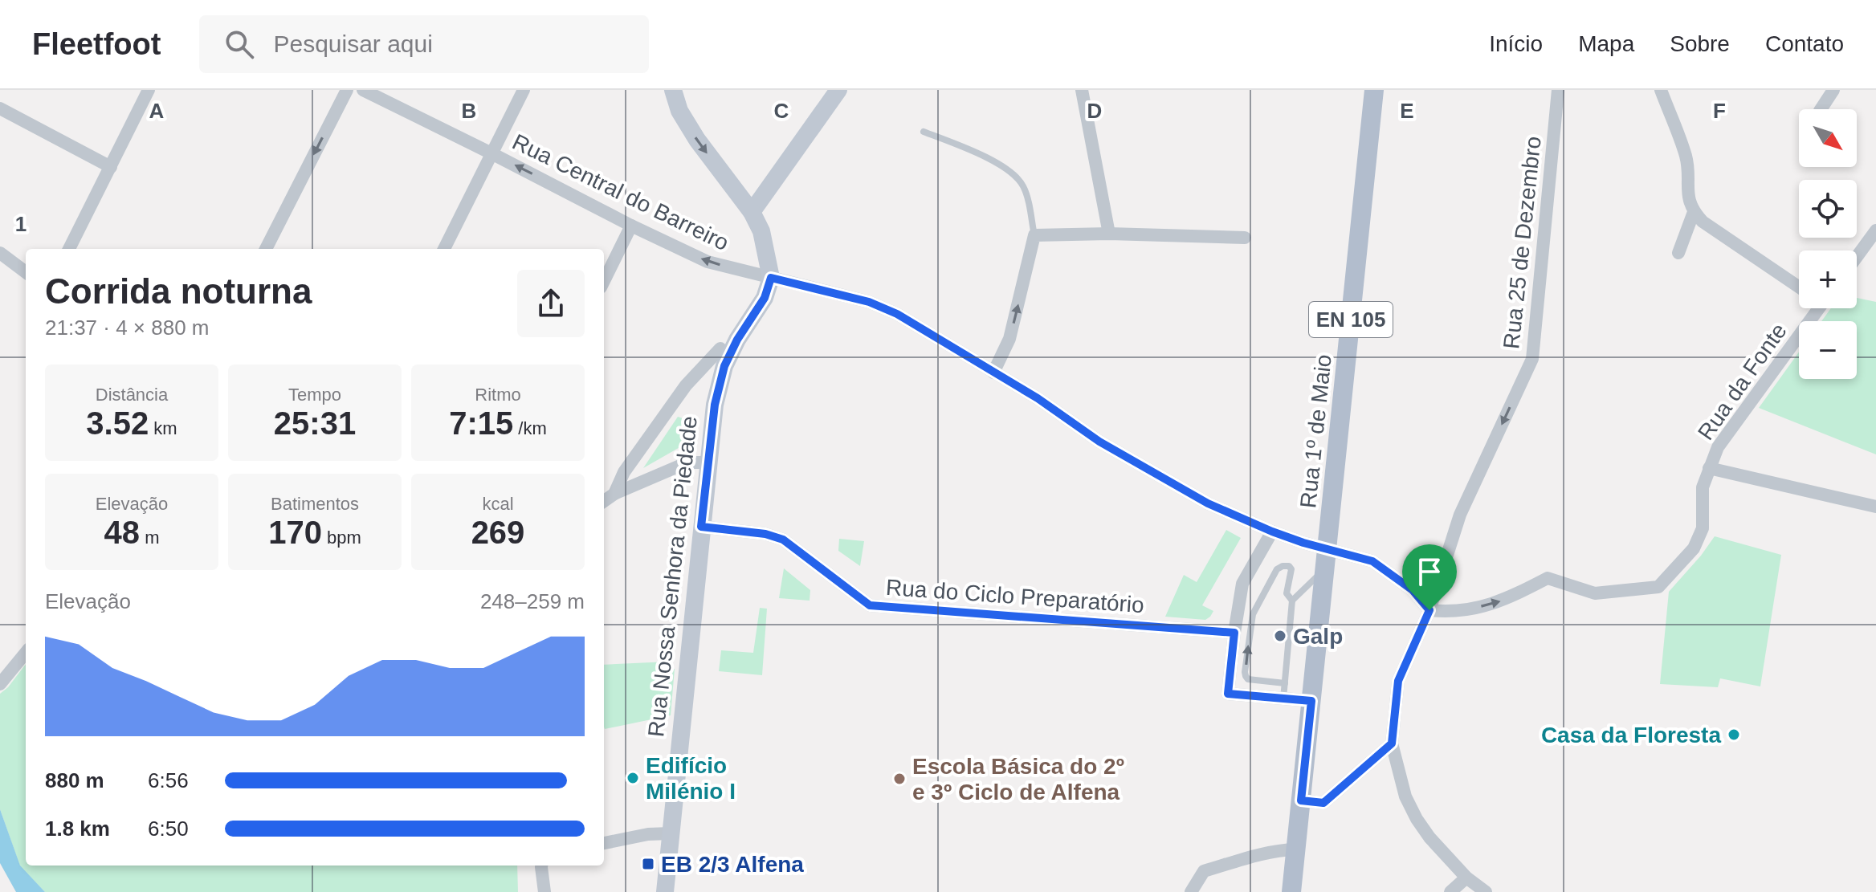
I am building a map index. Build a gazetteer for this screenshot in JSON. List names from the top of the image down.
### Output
{
  "streets": {
    "main road": ["EN 105", "Rua 1º de Maio"],
    "street": [
      "Rua Central do Barreiro",
      "Rua 25 de Dezembro",
      "Rua da Fonte",
      "Rua Nossa Senhora da Piedade",
      "Rua do Ciclo Preparatório"
    ]
  },
  "crossings": [
    ["Rua Central do Barreiro", "Rua 25 de Dezembro"],
    ["Rua Central do Barreiro", "Rua da Fonte"],
    ["Rua Central do Barreiro", "Rua 1º de Maio"],
    ["Rua Central do Barreiro", "Rua Nossa Senhora da Piedade"],
    ["Rua 25 de Dezembro", "Rua da Fonte"],
    ["Rua Nossa Senhora da Piedade", "Rua do Ciclo Preparatório"]
  ],
  "one_way": ["Rua 25 de Dezembro", "Rua da Fonte"],
  "places": {
    "other": [
      "Galp",
      "Casa da Floresta",
      "Edifício Milénio I",
      "Escola Básica do 2º e 3º Ciclo de Alfena"
    ],
    "transit": ["EB 2/3 Alfena"]
  },
  "north": "bottom right",
  "page": {
    "header": "Fleetfoot",
    "search": "Pesquisar aqui",
    "nav": [
      "Início",
      "Mapa",
      "Sobre",
      "Contato"
    ],
    "map_buttons": ["+", "−"],
    "heading": ["Corrida noturna", "21:37 · 4 × 880 m"],
    "stats": [
      ["Distância", "3.52 km"],
      ["Tempo", "25:31"],
      ["Ritmo", "7:15 /km"],
      ["Elevação", "48 m"],
      ["Batimentos", "170 bpm"],
      ["kcal", "269"]
    ],
    "chart": ["Elevação", "248–259 m"],
    "list": [
      {
        "name": "880 m",
        "note": "6:56"
      },
      {
        "name": "1.8 km",
        "note": "6:50"
      }
    ]
  },
  "grid": {
    "columns": [
      "A",
      "B",
      "C",
      "D",
      "E",
      "F"
    ],
    "rows": ["1"]
  }
}
